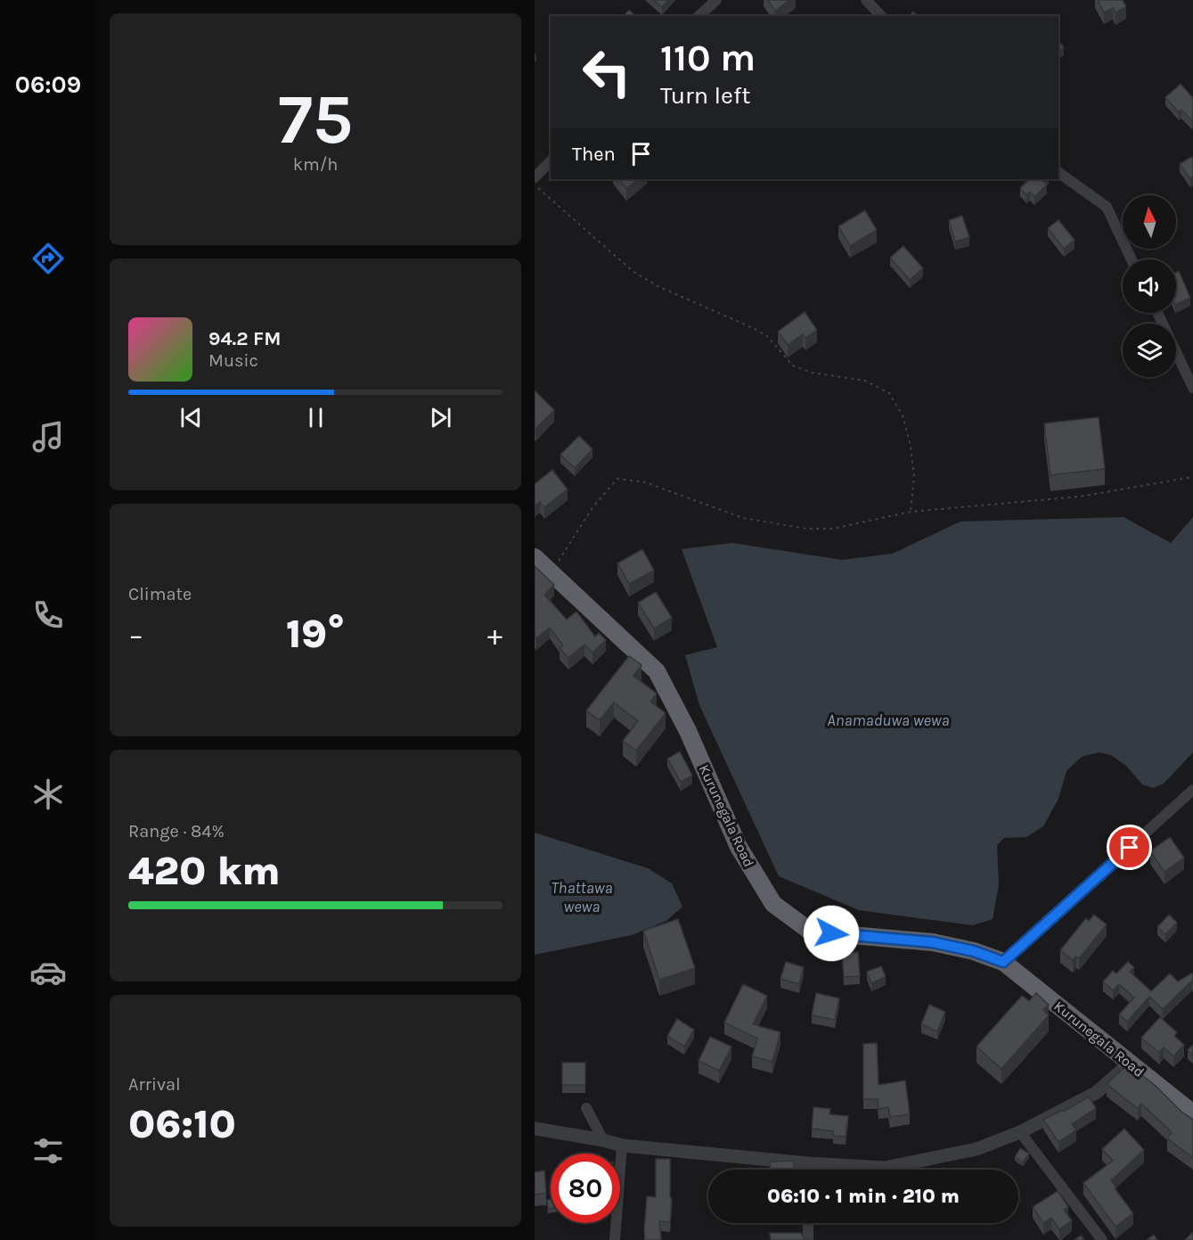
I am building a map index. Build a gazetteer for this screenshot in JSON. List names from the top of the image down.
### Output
{
  "streets": {
    "highway": ["Kurunegala Road"]
  },
  "water": ["Anamaduwa wewa", "Thattawa wewa"],
  "north": "top",
  "page": {
    "tabs": "06:09",
    "tile": [
      ["75", "km/h"],
      "Climate",
      ["Range · 84%", "420 km"],
      ["Arrival", "06:10"]
    ],
    "turn": ["110 m", "Turn left"],
    "then": "Then",
    "song": ["94.2 FM", "Music"],
    "heat": ["−", "19°", "+"],
    "limit": "80",
    "trip": "06:10 · 1 min · 210 m"
  }
}
